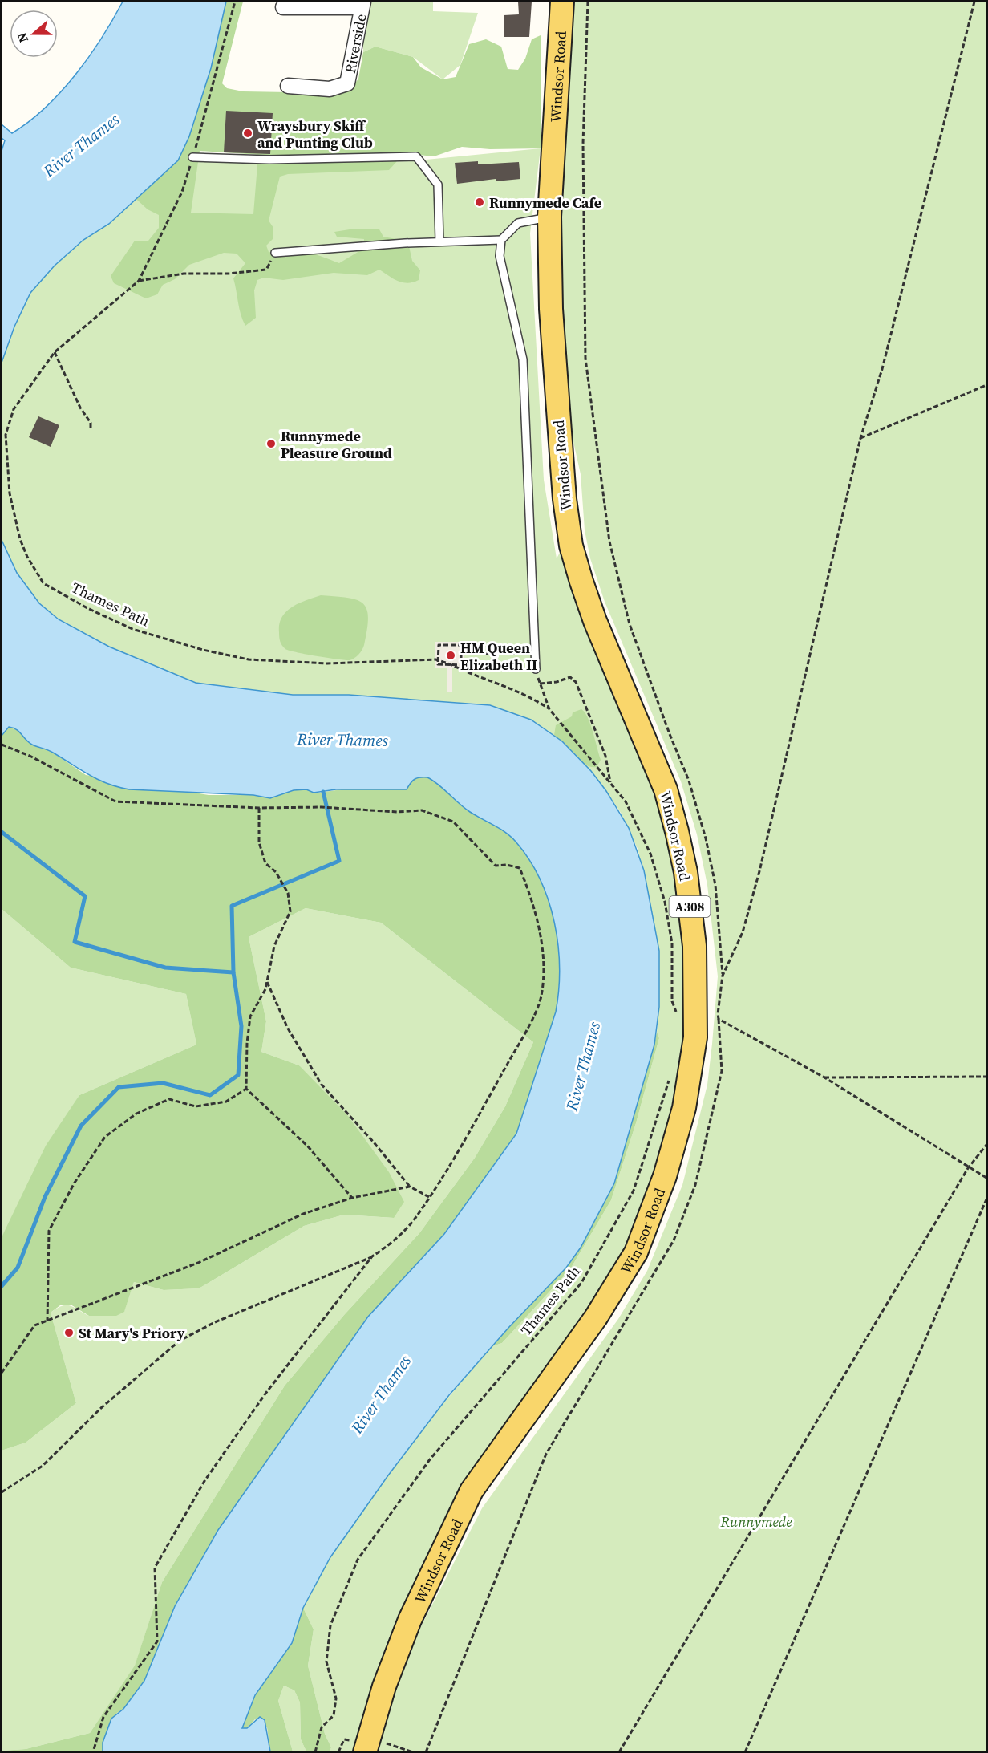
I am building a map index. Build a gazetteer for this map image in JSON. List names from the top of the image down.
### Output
{
  "streets": {
    "main road": ["Windsor Road", "A308"],
    "street": ["Riverside"],
    "path": ["Thames Path"]
  },
  "water": ["River Thames"],
  "parks": ["Runnymede"],
  "places": [
    "Wraysbury Skiff and Punting Club",
    "Runnymede Cafe",
    "Runnymede Pleasure Ground",
    "HM Queen Elizabeth II",
    "St Mary's Priory"
  ],
  "north": "left"
}
